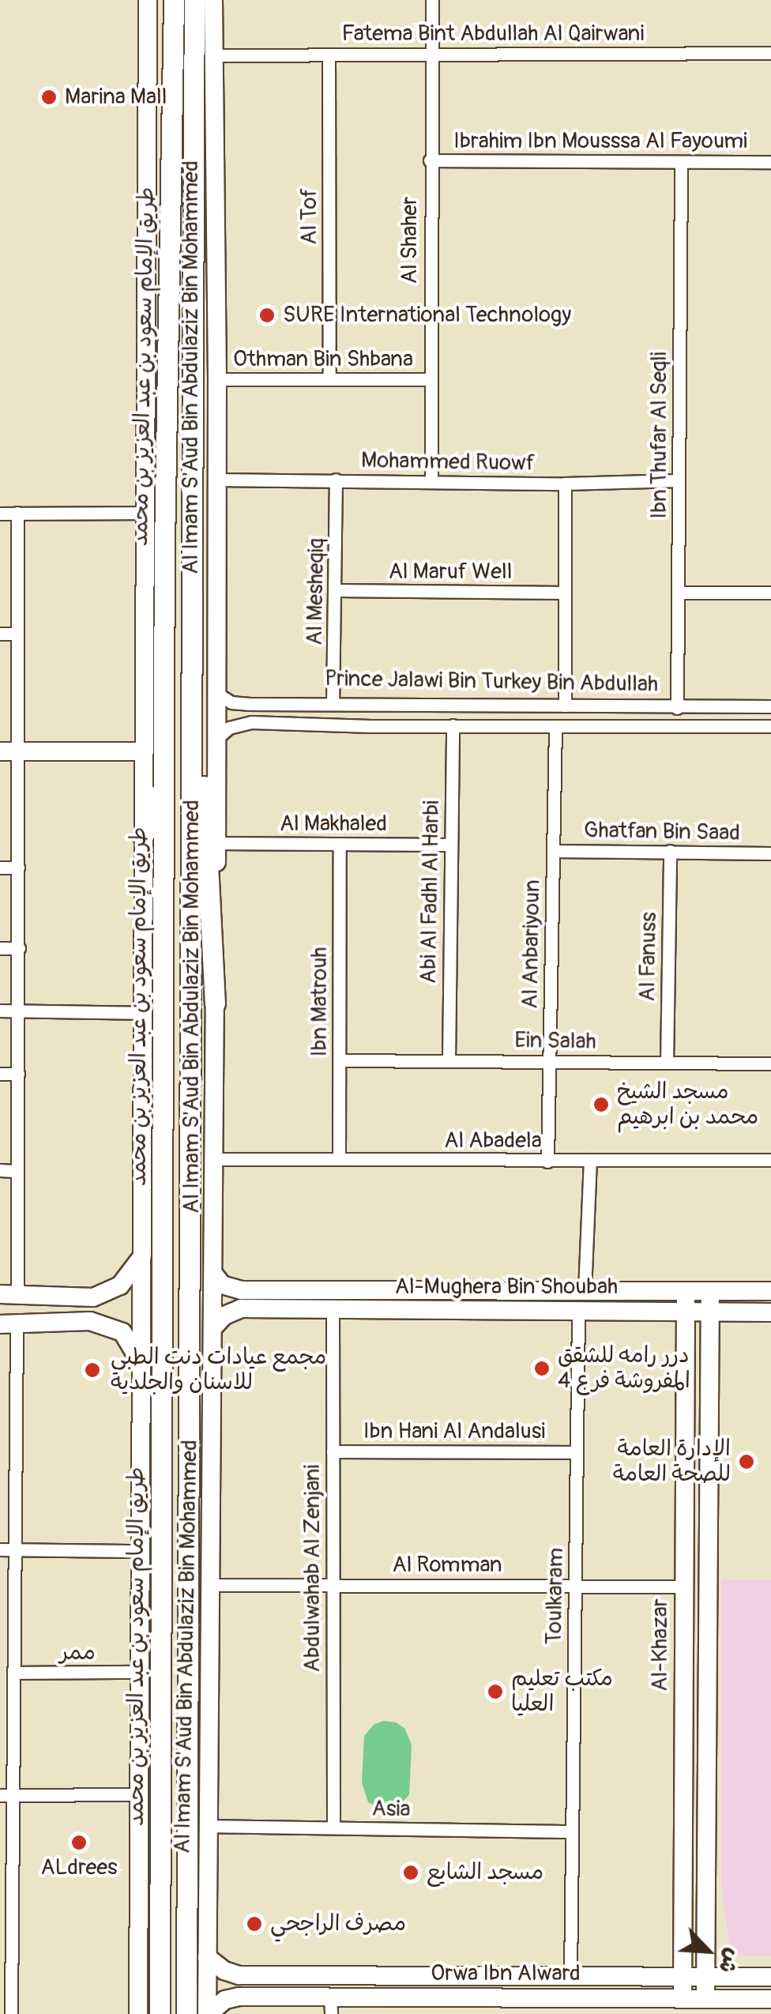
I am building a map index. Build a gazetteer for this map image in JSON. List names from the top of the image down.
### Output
{
  "streets": {
    "main road": ["طريق الإمام سعود بن عبد العزيز بن محمد"],
    "street": [
      "Fatema Bint Abdullah Al Qairwani",
      "Ibrahim Ibn Mousssa Al Fayoumi",
      "Al Tof",
      "Al Shaher",
      "Othman Bin Shbana",
      "Al Imam S'Aud Bin Abdulaziz Bin Mohammed",
      "Ibn Thufar Al Seqli",
      "Mohammed Ruowf",
      "Al Maruf Well",
      "Al Mesheqiq",
      "Prince Jalawi Bin Turkey Bin Abdullah",
      "Al Makhaled",
      "Ghatfan Bin Saad",
      "Abi Al Fadhl Al Harbi",
      "Al Anbariyoun",
      "Al Fanuss",
      "Ibn Matrouh",
      "Ein Salah",
      "Al Abadela",
      "Al-Mughera Bin Shoubah",
      "Ibn Hani Al Andalusi",
      "Al Romman",
      "Abdulwahab Al Zenjani",
      "Toulkaram",
      "Al-Khazar",
      "ممر",
      "Asia",
      "Orwa Ibn Alward"
    ]
  },
  "crossings": [
    ["Fatema Bint Abdullah Al Qairwani", "Al Tof"],
    ["Fatema Bint Abdullah Al Qairwani", "Al Shaher"],
    ["Fatema Bint Abdullah Al Qairwani", "Al Imam S'Aud Bin Abdulaziz Bin Mohammed"],
    ["Ibrahim Ibn Mousssa Al Fayoumi", "Al Shaher"],
    ["Ibrahim Ibn Mousssa Al Fayoumi", "Ibn Thufar Al Seqli"],
    ["Al Tof", "Othman Bin Shbana"],
    ["Al Shaher", "Othman Bin Shbana"],
    ["Al Shaher", "Mohammed Ruowf"],
    ["Othman Bin Shbana", "Al Imam S'Aud Bin Abdulaziz Bin Mohammed"],
    ["Al Imam S'Aud Bin Abdulaziz Bin Mohammed", "Mohammed Ruowf"],
    ["Al Imam S'Aud Bin Abdulaziz Bin Mohammed", "Prince Jalawi Bin Turkey Bin Abdullah"],
    ["Al Imam S'Aud Bin Abdulaziz Bin Mohammed", "Al Makhaled"],
    ["Al Imam S'Aud Bin Abdulaziz Bin Mohammed", "Al Abadela"],
    ["Al Imam S'Aud Bin Abdulaziz Bin Mohammed", "Al Romman"],
    ["Al Imam S'Aud Bin Abdulaziz Bin Mohammed", "Asia"],
    ["Ibn Thufar Al Seqli", "Mohammed Ruowf"],
    ["Ibn Thufar Al Seqli", "Prince Jalawi Bin Turkey Bin Abdullah"],
    ["Mohammed Ruowf", "Al Mesheqiq"],
    ["Al Maruf Well", "Al Mesheqiq"],
    ["Al Mesheqiq", "Prince Jalawi Bin Turkey Bin Abdullah"],
    ["Prince Jalawi Bin Turkey Bin Abdullah", "Abi Al Fadhl Al Harbi"],
    ["Prince Jalawi Bin Turkey Bin Abdullah", "Al Anbariyoun"],
    ["Al Makhaled", "Abi Al Fadhl Al Harbi"],
    ["Al Makhaled", "Ibn Matrouh"],
    ["Ghatfan Bin Saad", "Al Anbariyoun"],
    ["Ghatfan Bin Saad", "Al Fanuss"],
    ["Abi Al Fadhl Al Harbi", "Ein Salah"],
    ["Al Anbariyoun", "Ein Salah"],
    ["Al Anbariyoun", "Al Abadela"],
    ["Al Fanuss", "Ein Salah"],
    ["Ibn Matrouh", "Ein Salah"],
    ["Ibn Matrouh", "Al Abadela"],
    ["Al-Mughera Bin Shoubah", "Abdulwahab Al Zenjani"],
    ["Al-Mughera Bin Shoubah", "Toulkaram"],
    ["Al-Mughera Bin Shoubah", "Al-Khazar"],
    ["Ibn Hani Al Andalusi", "Abdulwahab Al Zenjani"],
    ["Ibn Hani Al Andalusi", "Toulkaram"],
    ["Al Romman", "Abdulwahab Al Zenjani"],
    ["Al Romman", "Toulkaram"],
    ["Al Romman", "Al-Khazar"],
    ["Abdulwahab Al Zenjani", "Asia"],
    ["Toulkaram", "Asia"],
    ["Toulkaram", "Orwa Ibn Alward"],
    ["Al-Khazar", "Orwa Ibn Alward"]
  ],
  "places": [
    "Marina Mall",
    "SURE International Technology",
    "مسجد الشيخ محمد بن ابرهيم",
    "درر رامه للشقق المفروشة فرع 4",
    "مجمع عيادات دنت الطبي للاسنان والجلدية",
    "الإدارة العامة للصحة العامة",
    "مكتب تعليم العليا",
    "ALdrees",
    "مسجد الشايع",
    "مصرف الراجحي"
  ],
  "north": "bottom right"
}
